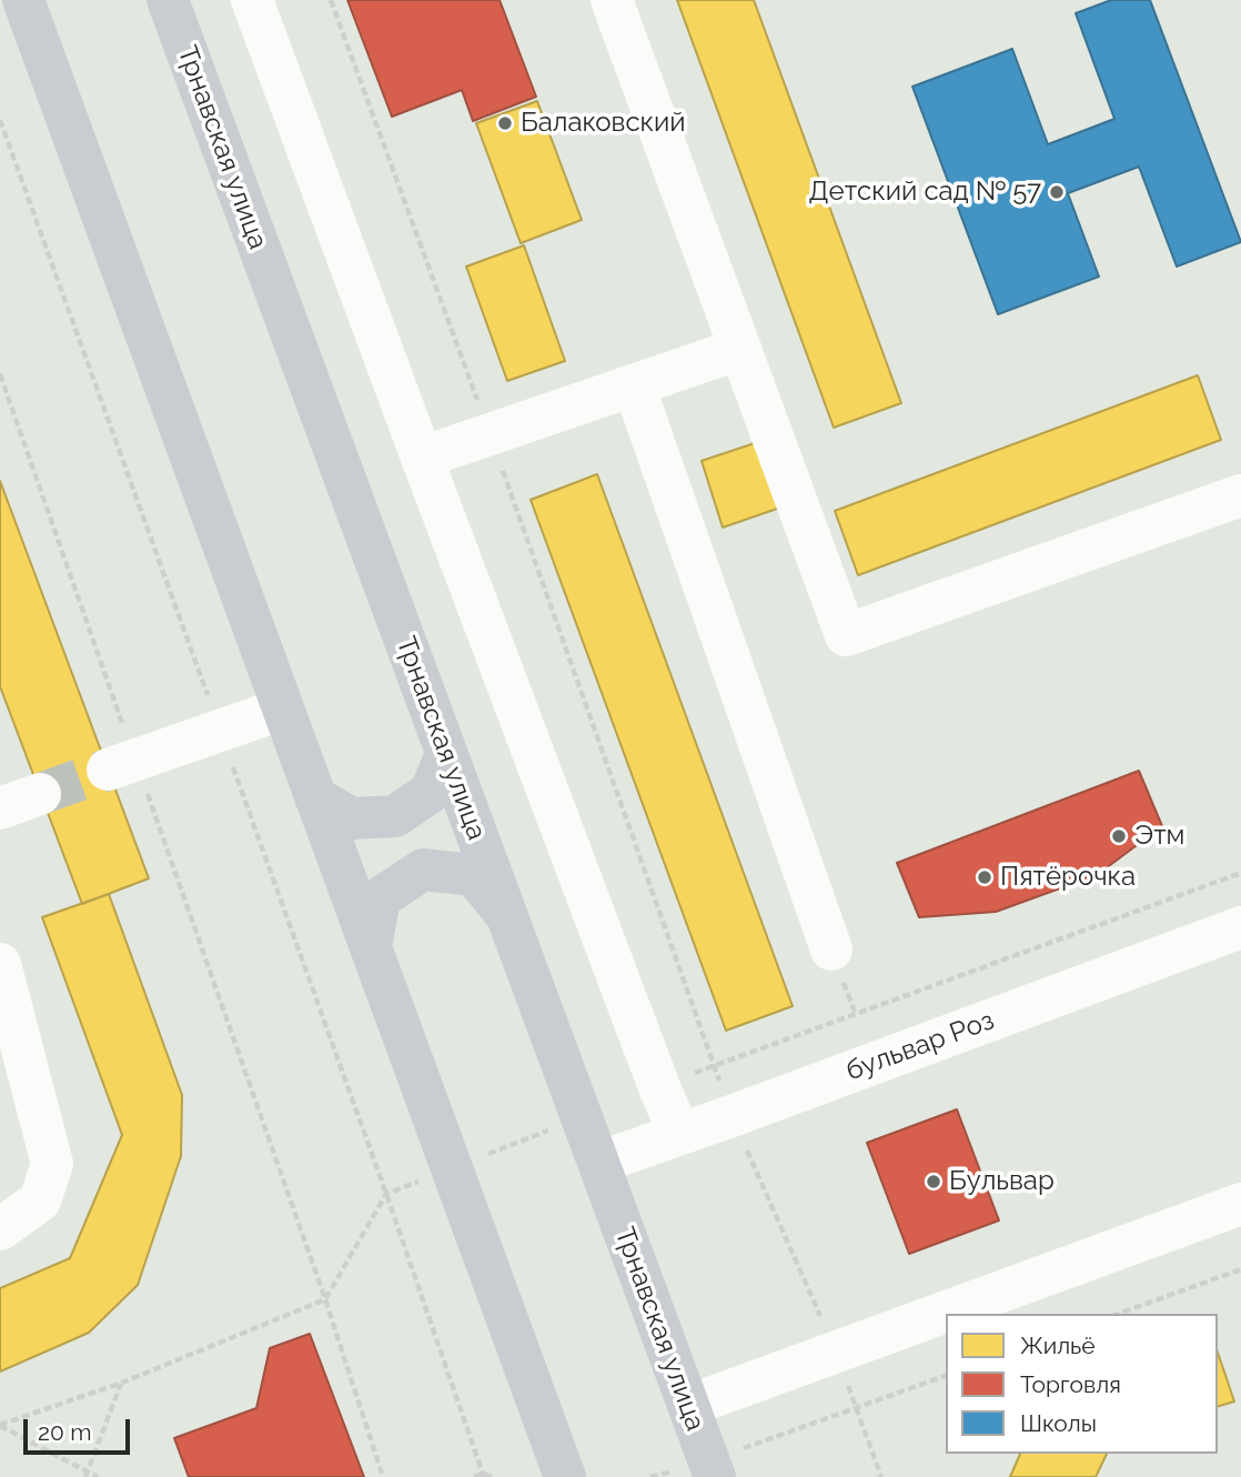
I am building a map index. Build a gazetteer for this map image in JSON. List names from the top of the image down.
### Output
{
  "streets": {
    "main road": ["Трнавская улица"],
    "street": ["бульвар Роз"]
  },
  "crossings": [
    ["Трнавская улица", "бульвар Роз"]
  ],
  "places": [
    "Балаковский",
    "Детский сад № 57",
    "Этм",
    "Пятёрочка",
    "Бульвар"
  ],
  "legend": ["Жильё", "Торговля", "Школы"],
  "scale_bar": "20 m"
}
